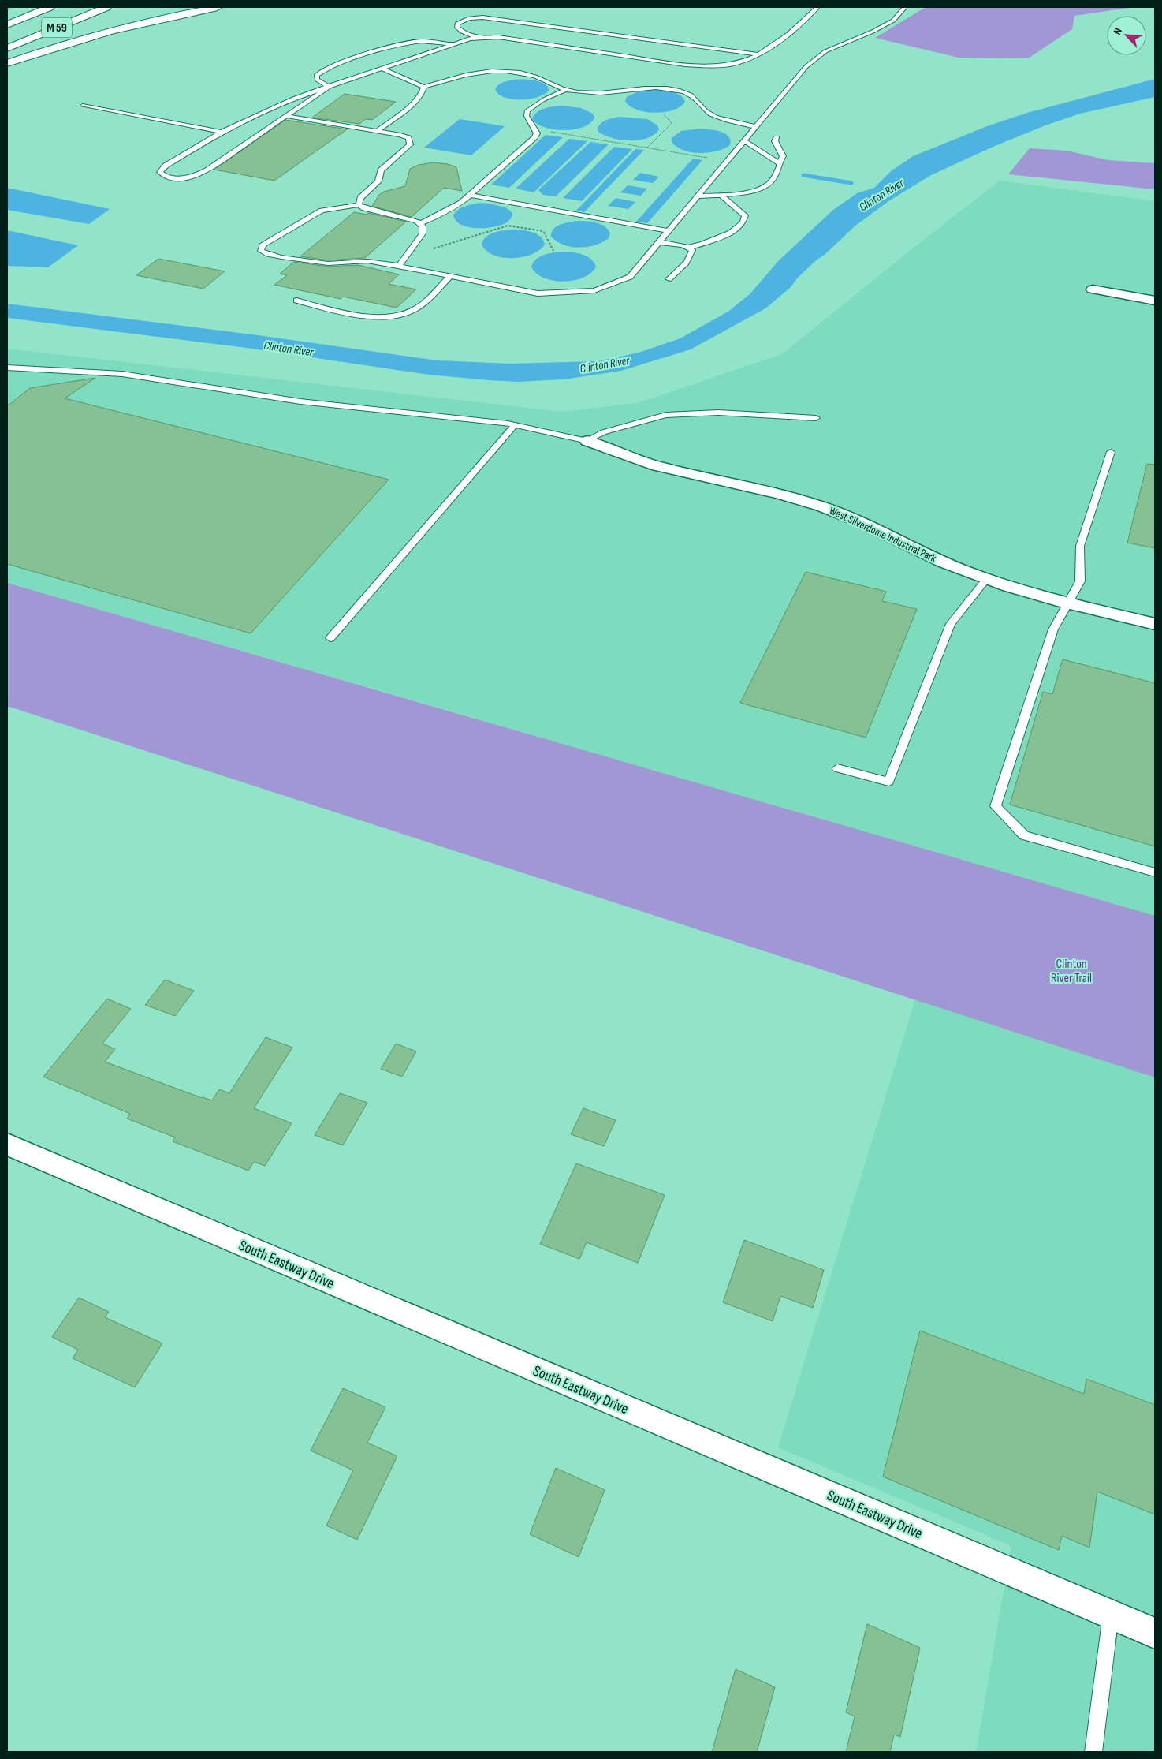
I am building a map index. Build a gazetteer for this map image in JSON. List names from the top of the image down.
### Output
{
  "streets": {
    "highway": ["M 59"],
    "street": ["West Silverdome Industrial Park", "South Eastway Drive"]
  },
  "water": ["Clinton River"],
  "parks": ["Clinton River Trail"],
  "north": "top left"
}
